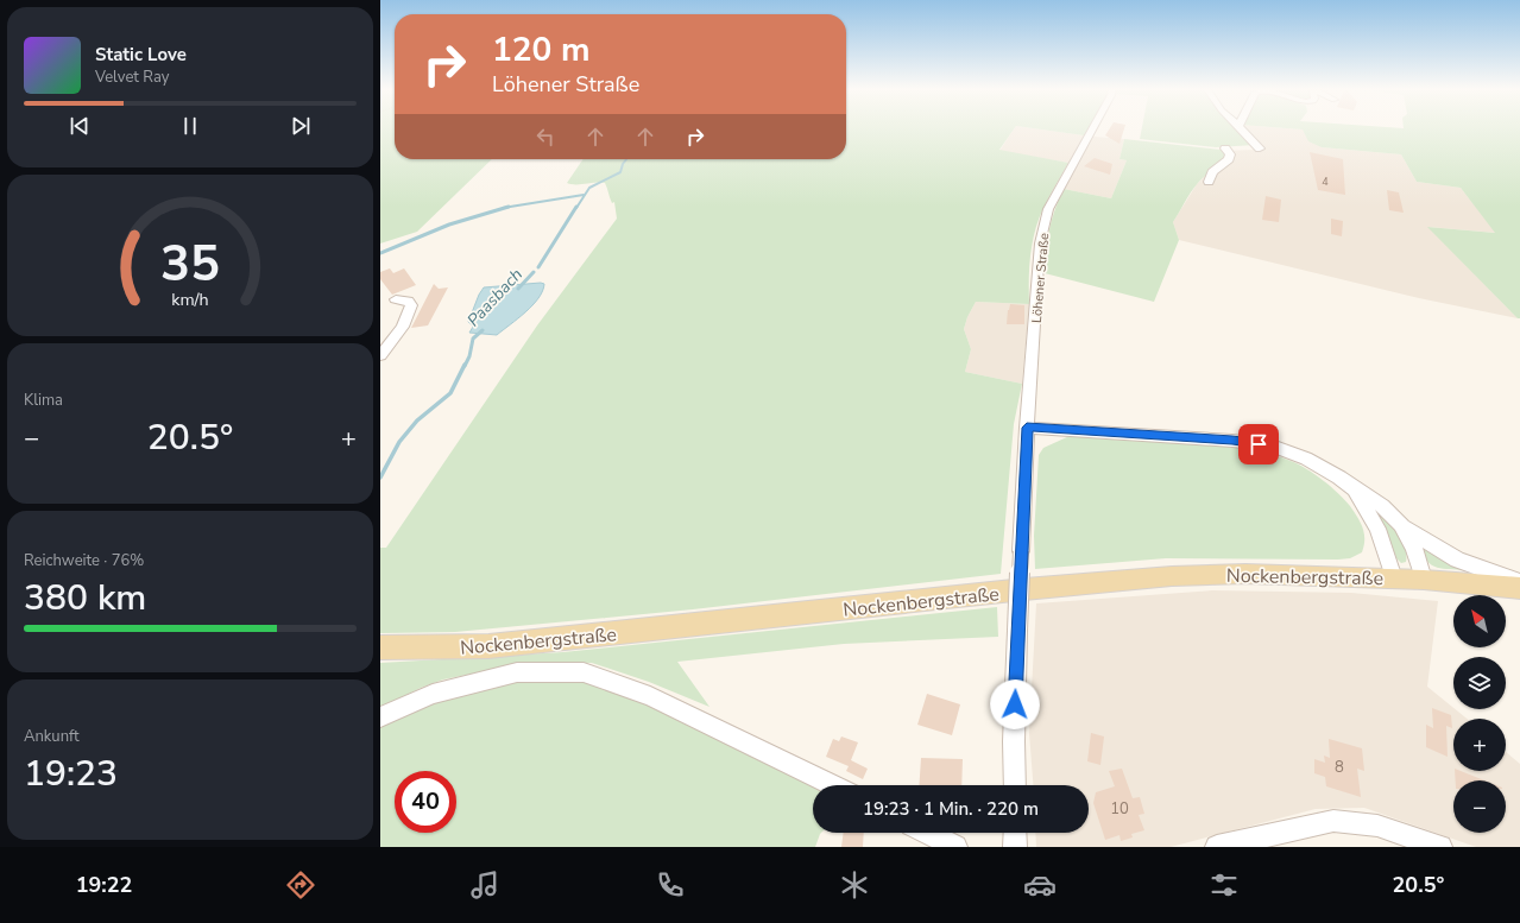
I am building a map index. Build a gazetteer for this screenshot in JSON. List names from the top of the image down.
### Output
{
  "streets": {
    "main road": ["Nockenbergstraße"],
    "street": ["Löhener Straße"]
  },
  "water": ["Paasbach"],
  "house_numbers": ["4", "8", "10"],
  "north": "top left",
  "page": {
    "turn": ["120 m", "Löhener Straße"],
    "song": ["Static Love", "Velvet Ray"],
    "tile": [
      "Klima",
      ["Reichweite · 76%", "380 km"],
      ["Ankunft", "19:23"]
    ],
    "heat": ["−", "20.5°", "+"],
    "map_buttons": ["+", "−"],
    "limit": "40",
    "trip": "19:23 · 1 Min. · 220 m",
    "tabs": ["19:22", "20.5°"],
    "gauge": ["35", "km/h"]
  }
}
